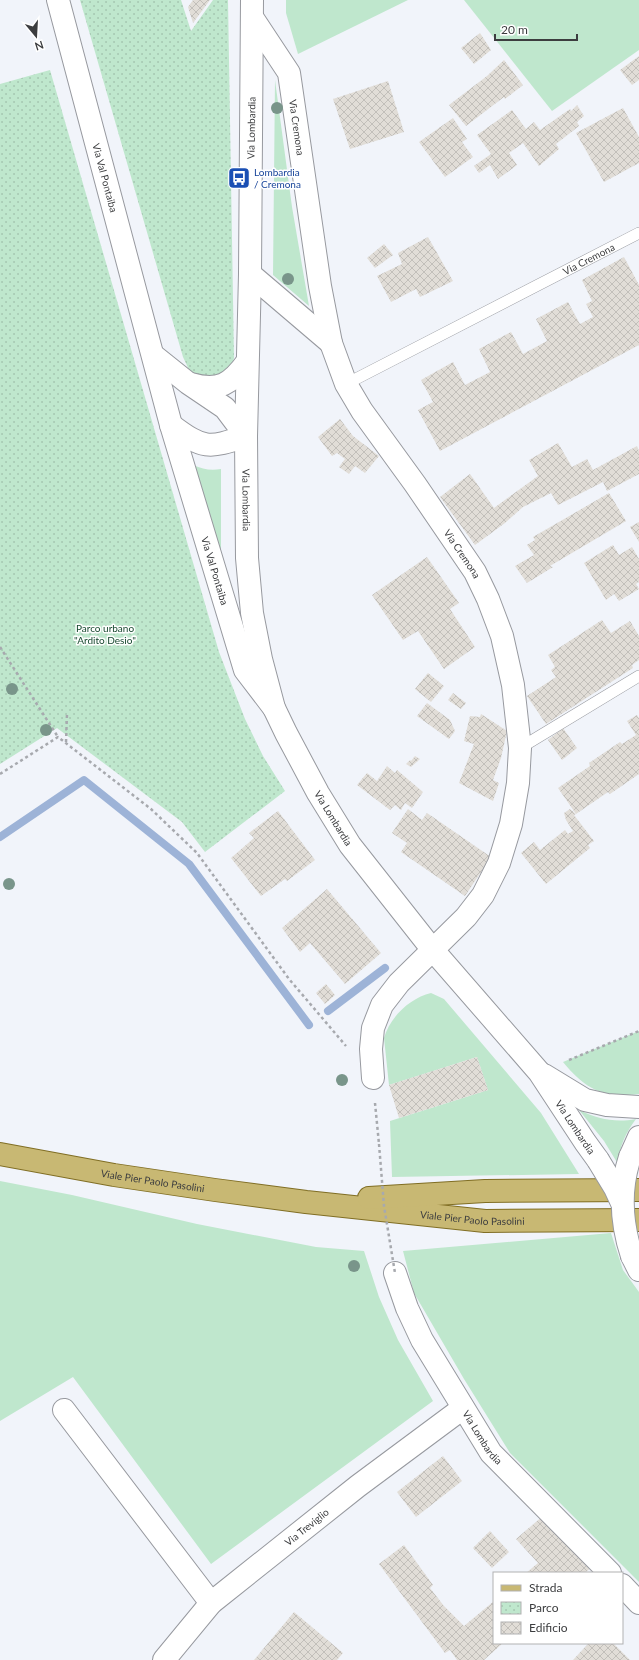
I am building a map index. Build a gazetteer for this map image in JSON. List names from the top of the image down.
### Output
{
  "streets": {
    "main road": ["Viale Pier Paolo Pasolini"],
    "street": [
      "Via Lombardia",
      "Via Cremona",
      "Via Val Pontaiba",
      "Via Treviglio"
    ]
  },
  "crossings": [
    ["Via Lombardia", "Via Cremona"],
    ["Via Lombardia", "Via Val Pontaiba"],
    ["Via Lombardia", "Viale Pier Paolo Pasolini"],
    ["Via Lombardia", "Via Treviglio"]
  ],
  "parks": ["Parco urbano \"Ardito Desio\""],
  "places": {
    "bus stop": ["Lombardia / Cremona"]
  },
  "legend": ["Strada", "Parco", "Edificio"],
  "scale_bar": "20 m",
  "north": "bottom"
}
